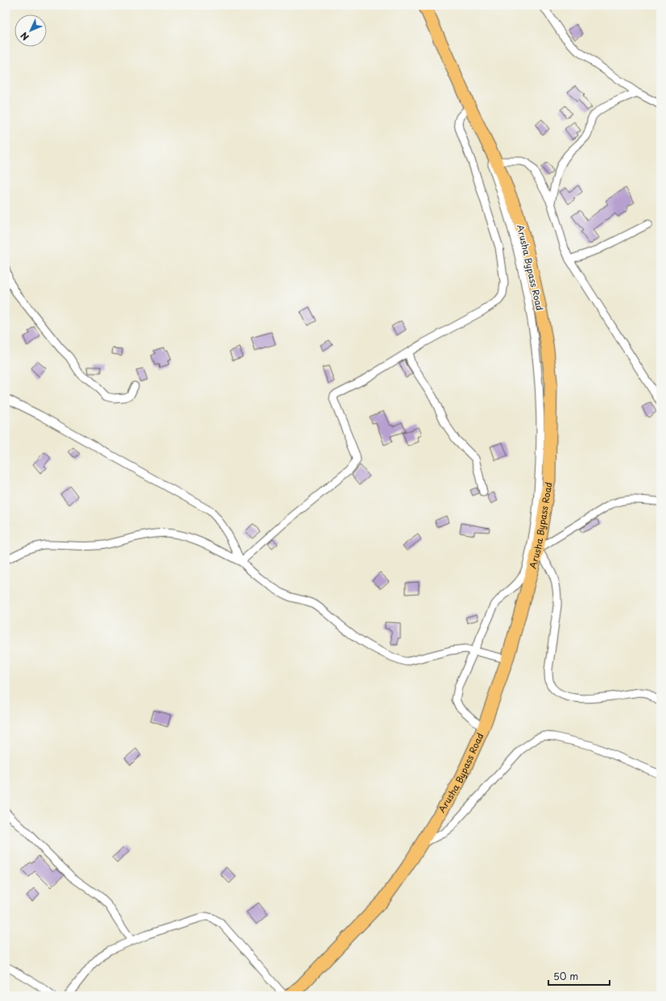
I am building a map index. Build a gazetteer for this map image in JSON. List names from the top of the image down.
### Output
{
  "streets": {
    "main road": ["Arusha Bypass Road"]
  },
  "scale_bar": "50 m",
  "north": "bottom left"
}
